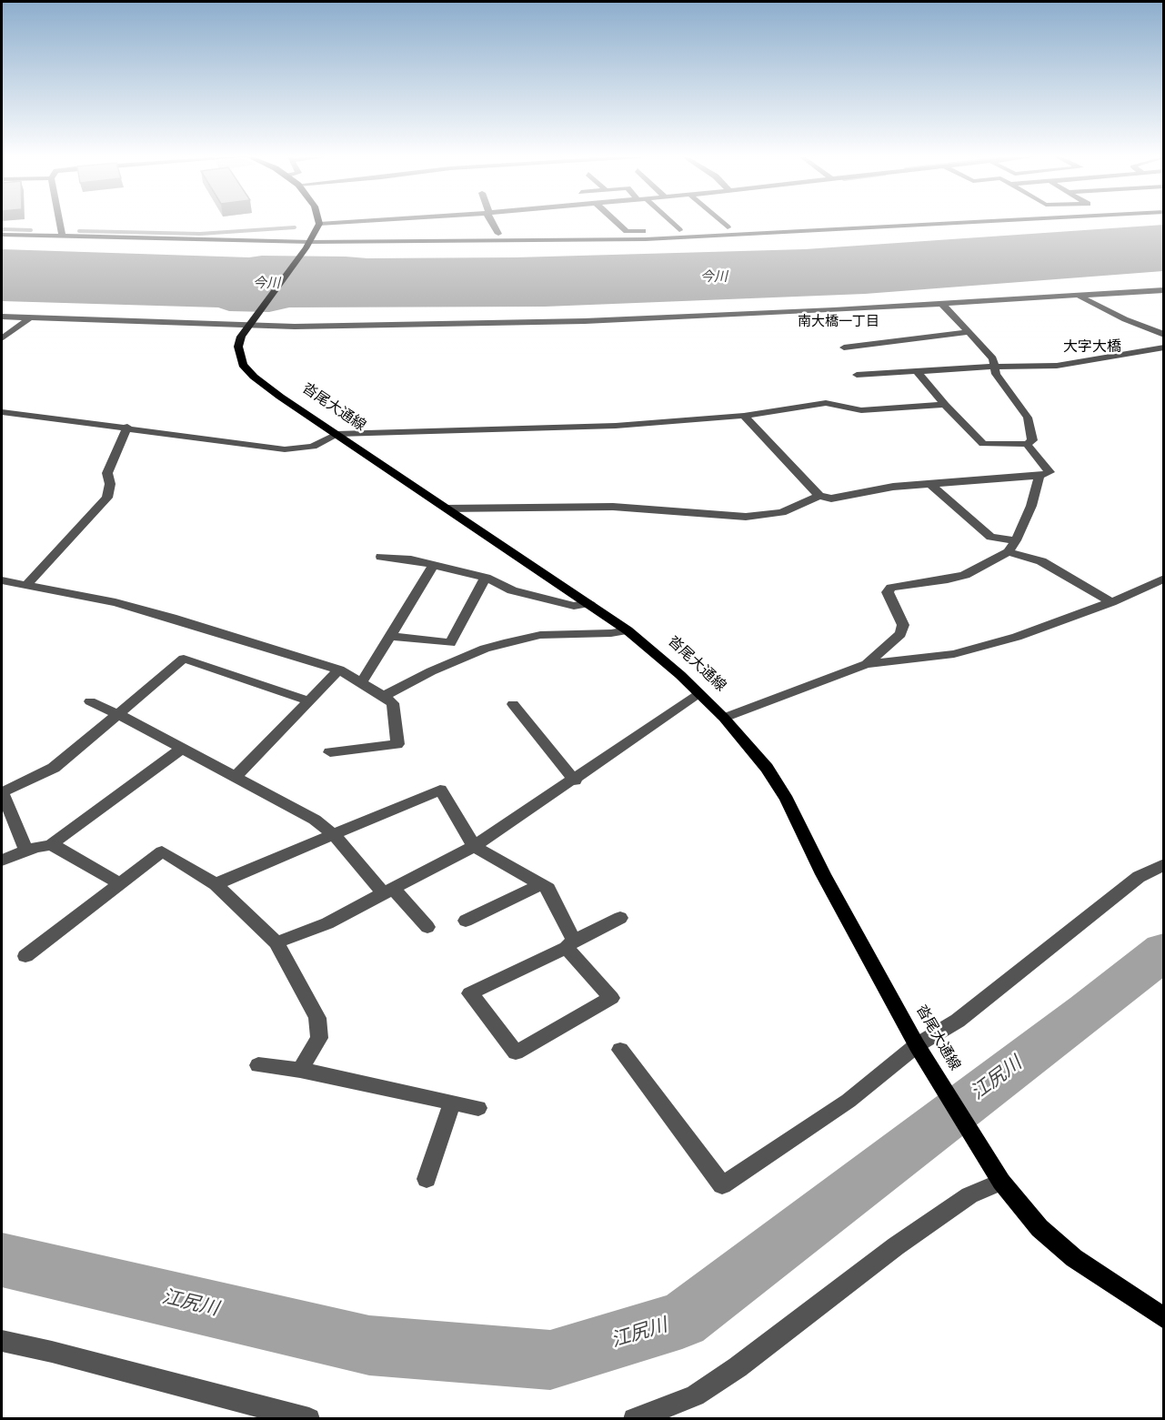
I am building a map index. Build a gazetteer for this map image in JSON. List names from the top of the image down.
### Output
{
  "streets": {
    "main road": ["沓尾大通線"]
  },
  "districts": ["南大橋一丁目", "大字大橋"],
  "water": ["今川", "江尻川"]
}
